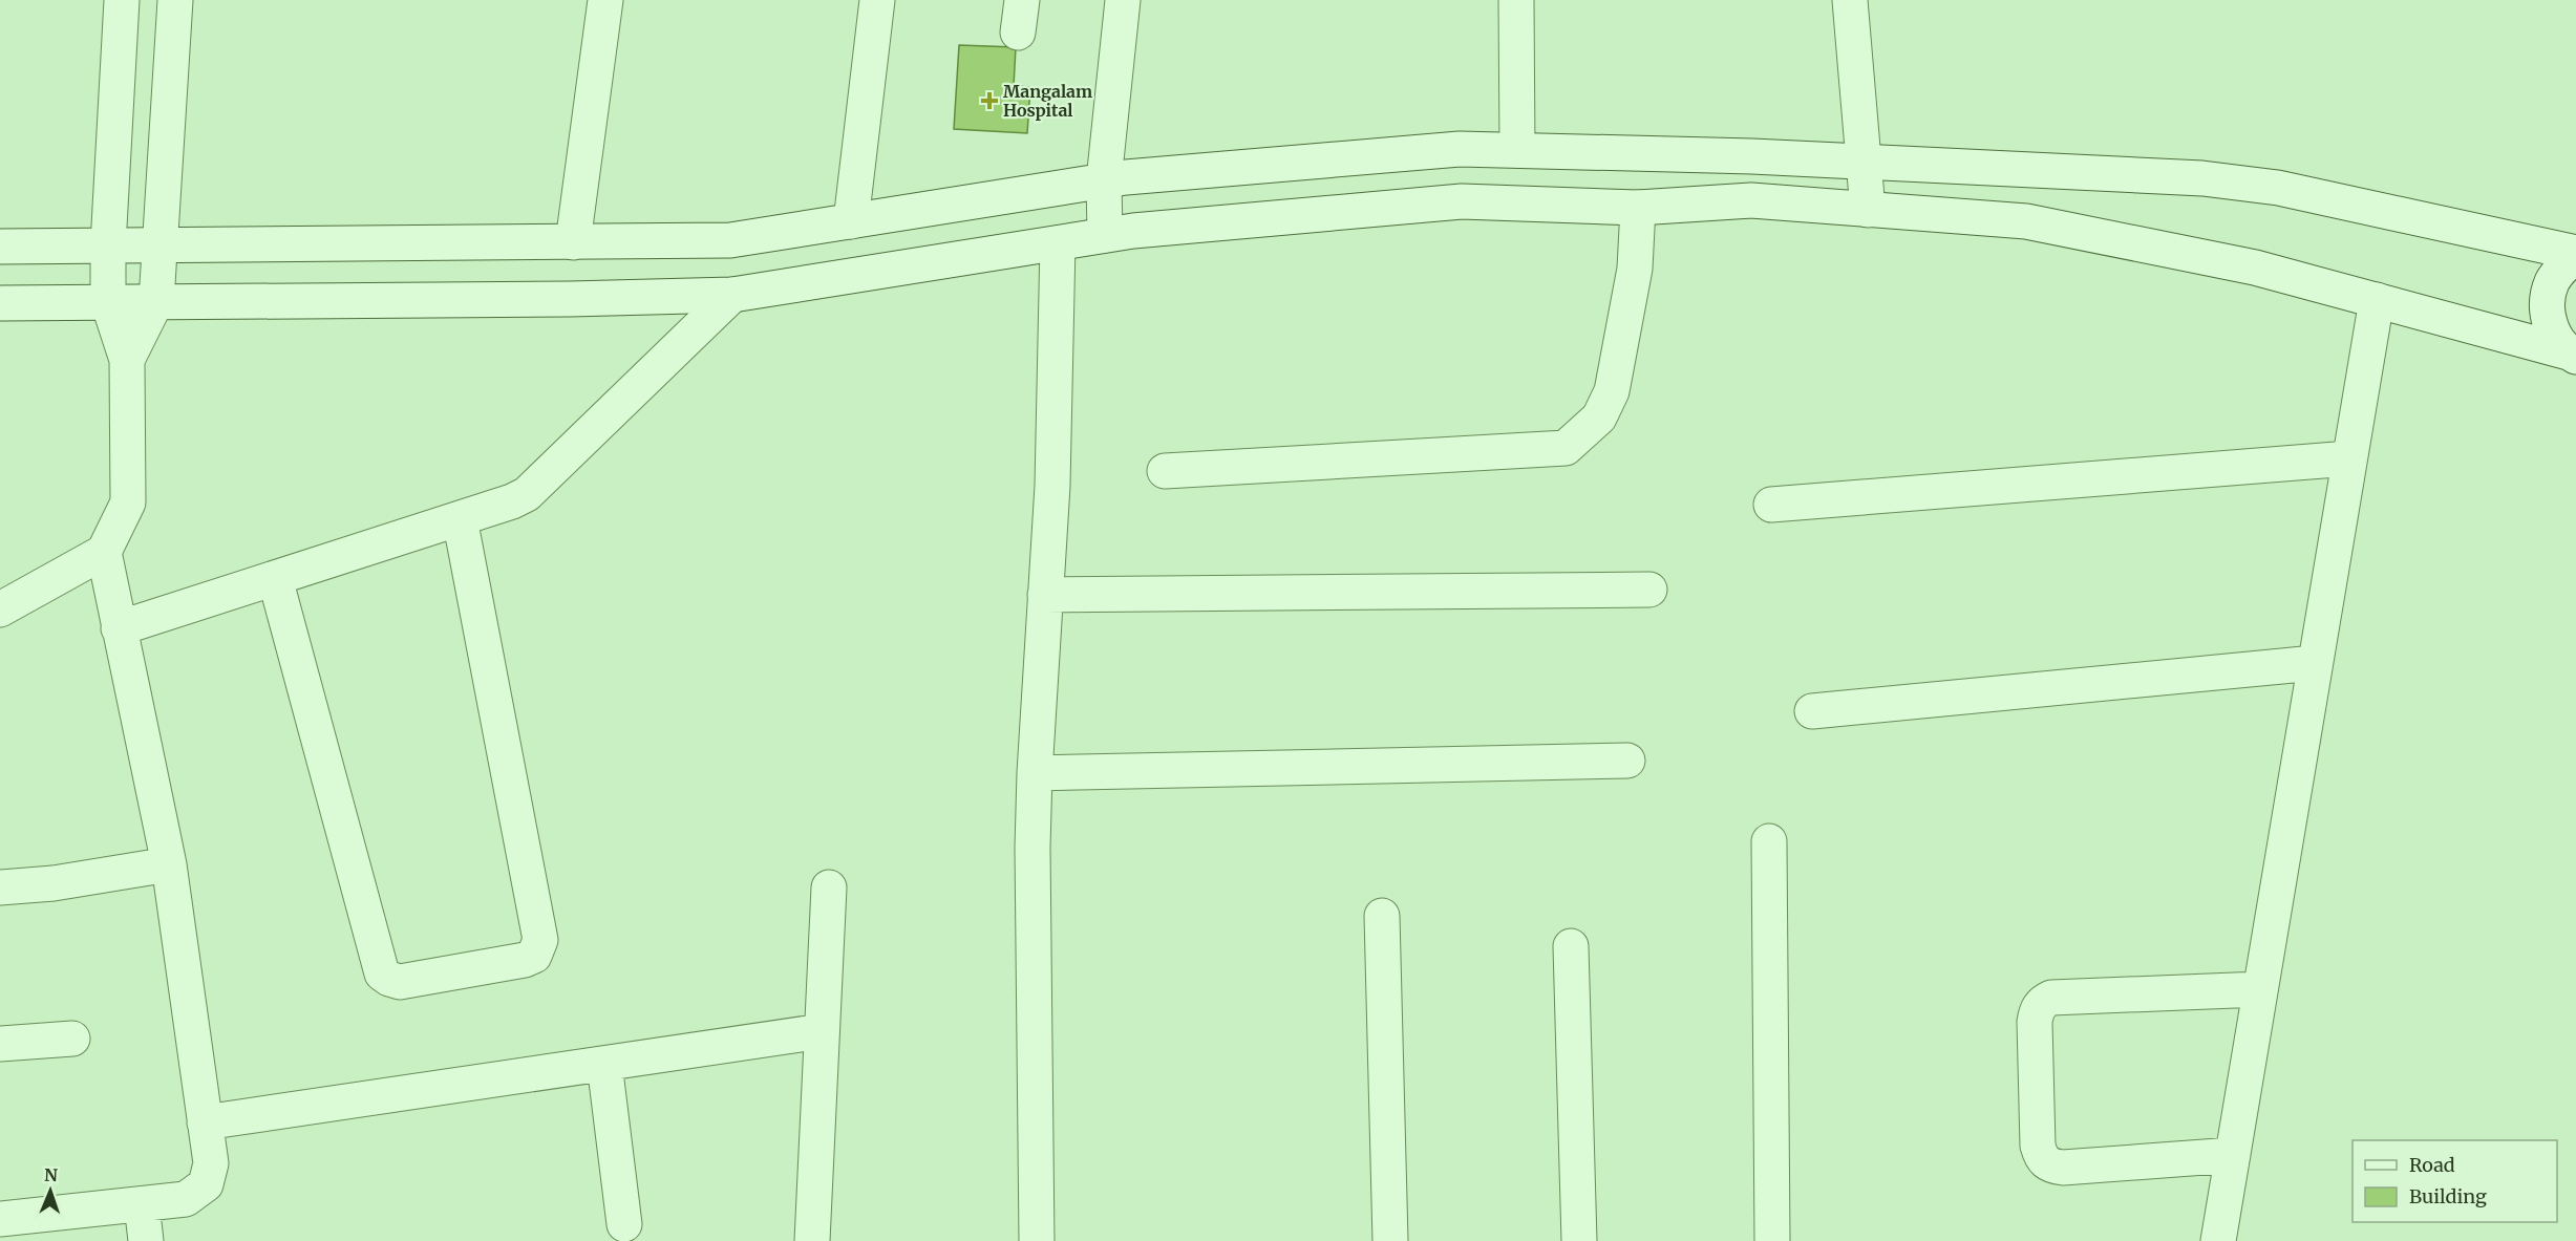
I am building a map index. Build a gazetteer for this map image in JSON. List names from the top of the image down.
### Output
{
  "places": {
    "health": ["Mangalam Hospital"]
  },
  "legend": ["Road", "Building"],
  "north": "top"
}
